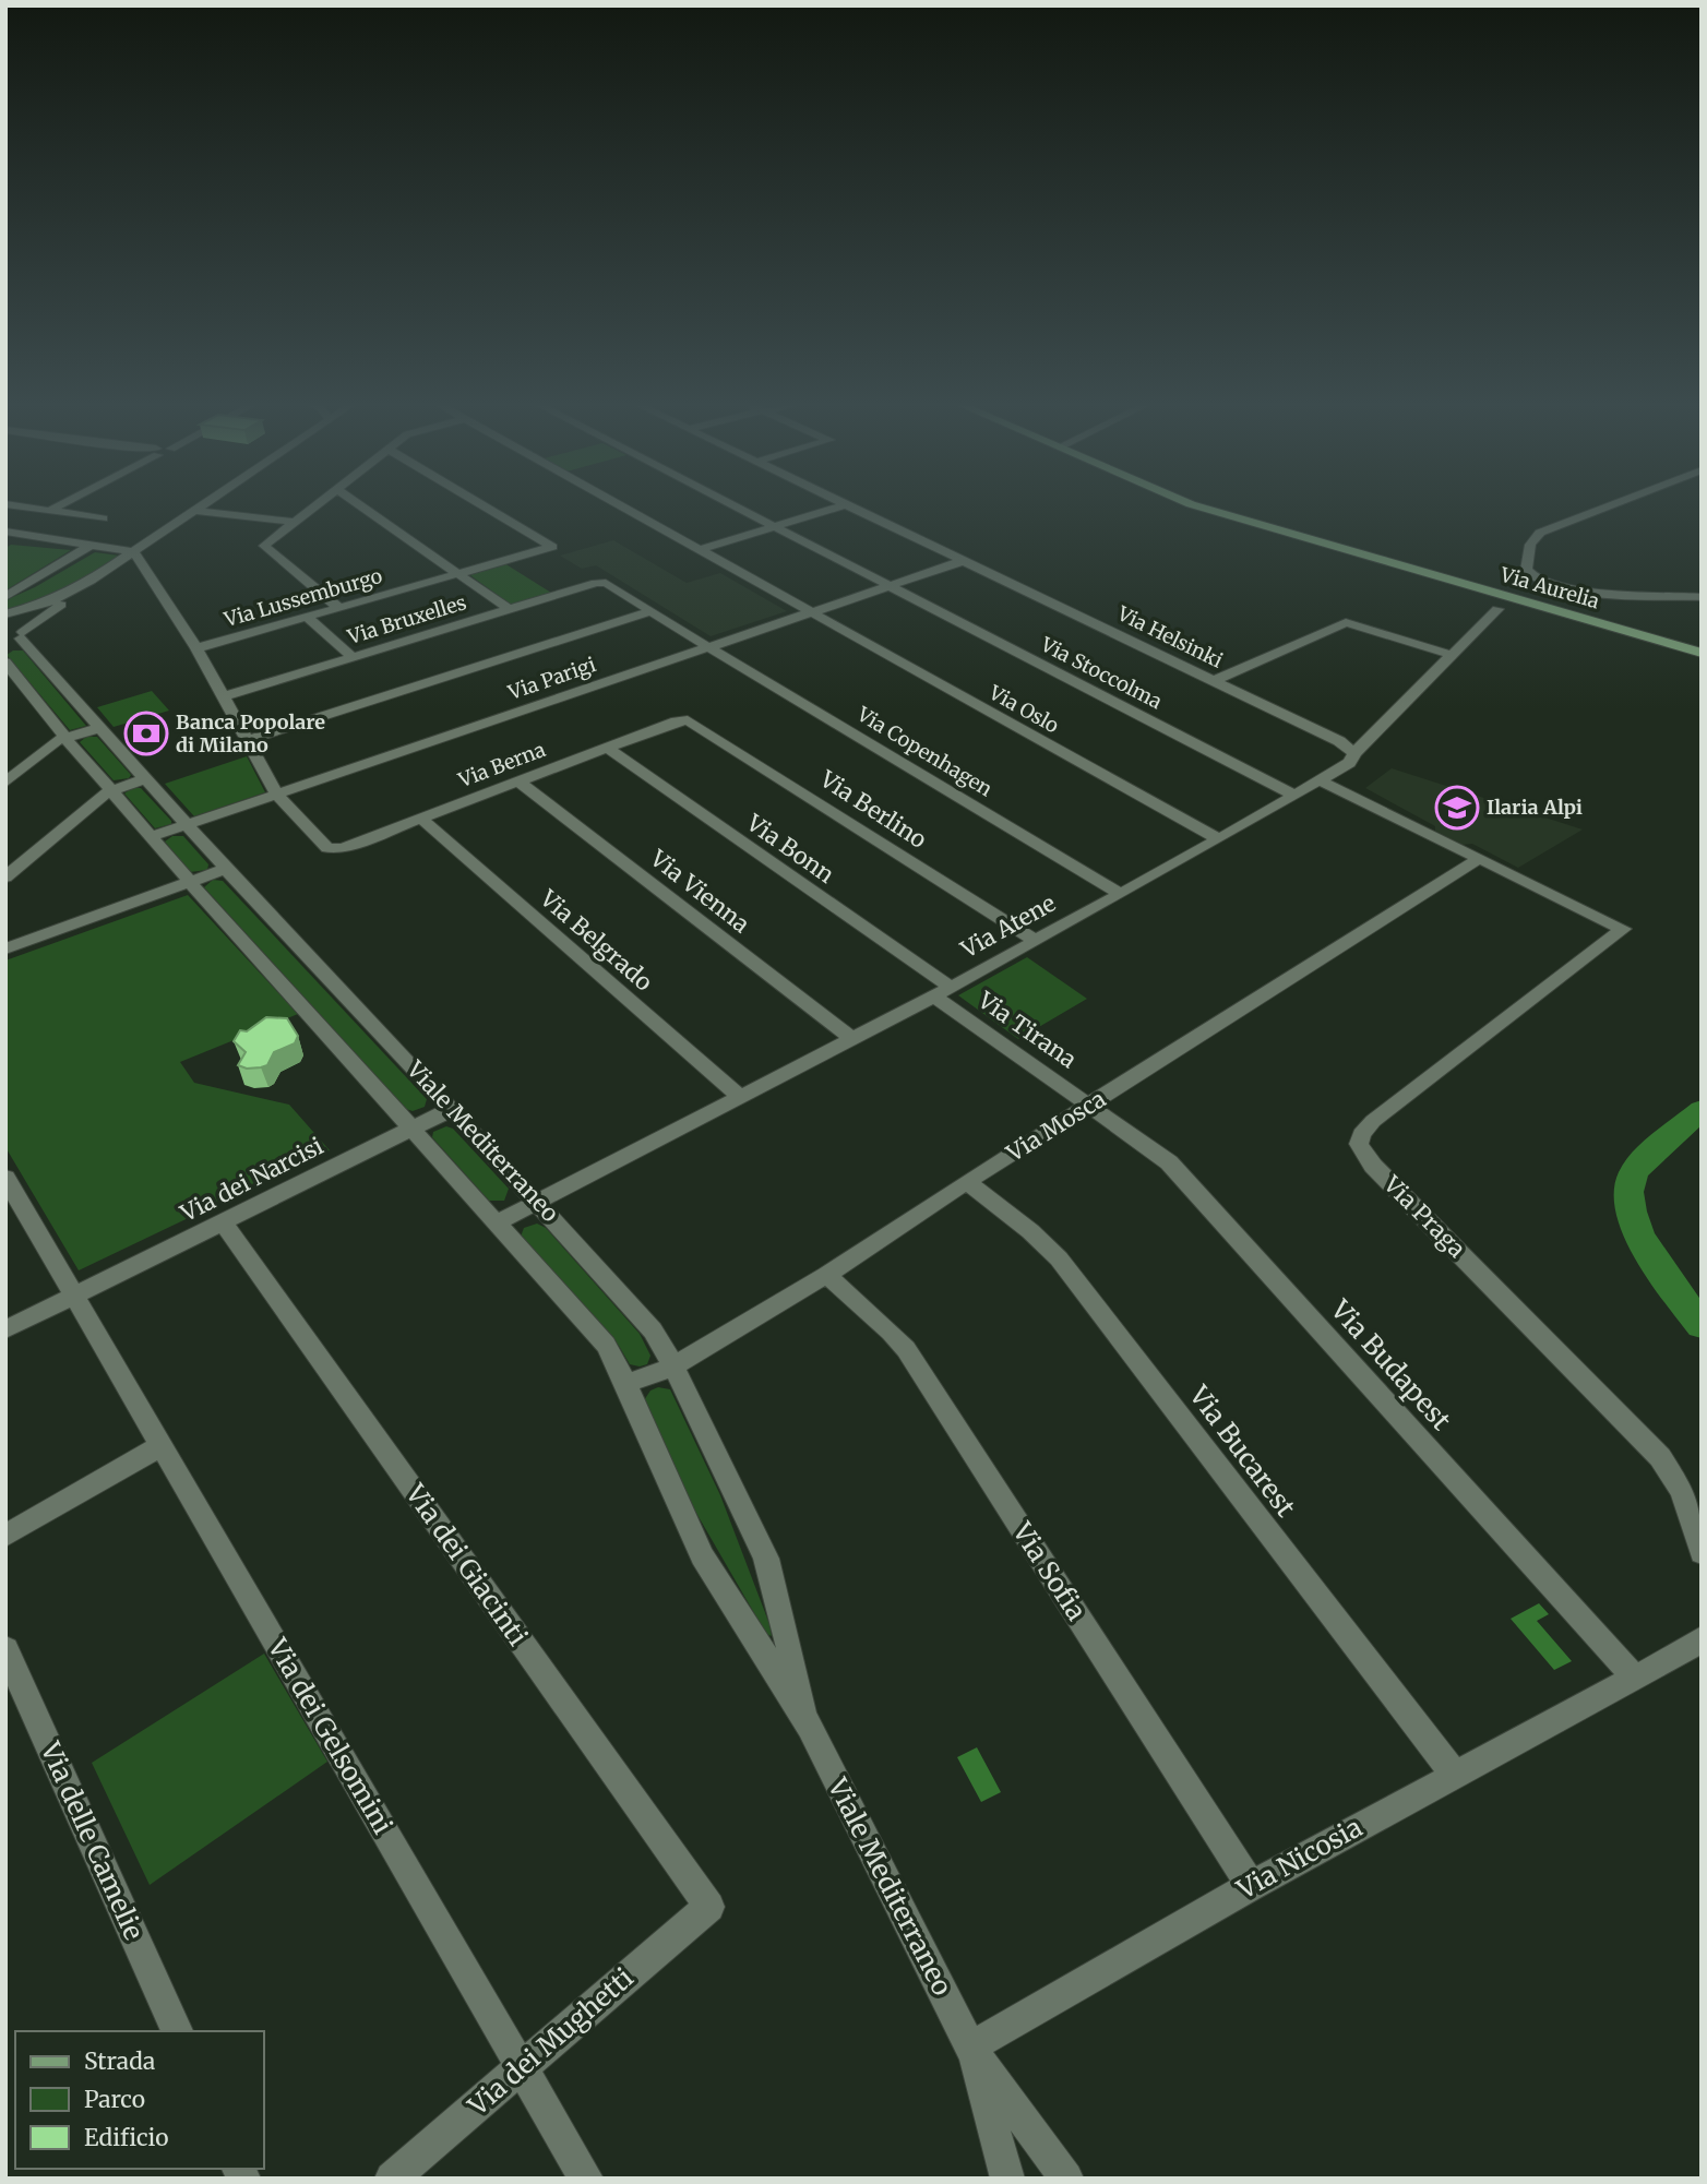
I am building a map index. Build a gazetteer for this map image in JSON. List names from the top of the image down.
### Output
{
  "streets": {
    "main road": ["Via Aurelia"],
    "street": [
      "Via Lussemburgo",
      "Via Bruxelles",
      "Via Helsinki",
      "Via Stoccolma",
      "Via Parigi",
      "Via Oslo",
      "Via Copenhagen",
      "Via Berna",
      "Via Berlino",
      "Via Bonn",
      "Via Vienna",
      "Via Atene",
      "Via Belgrado",
      "Via Tirana",
      "Via Mosca",
      "Viale Mediterraneo",
      "Via dei Narcisi",
      "Via Praga",
      "Via Budapest",
      "Via Bucarest",
      "Via dei Giacinti",
      "Via Sofia",
      "Via dei Gelsomini",
      "Via delle Camelie",
      "Via Nicosia",
      "Via dei Mughetti"
    ]
  },
  "crossings": [
    ["Via Bruxelles", "Via Copenhagen"],
    ["Via Helsinki", "Via Parigi"],
    ["Via Helsinki", "Via Atene"],
    ["Via Stoccolma", "Via Parigi"],
    ["Via Stoccolma", "Via Atene"],
    ["Via Parigi", "Via Oslo"],
    ["Via Parigi", "Via Copenhagen"],
    ["Via Parigi", "Via Berna"],
    ["Via Parigi", "Viale Mediterraneo"],
    ["Via Oslo", "Via Atene"],
    ["Via Copenhagen", "Via Atene"],
    ["Via Berna", "Via Berlino"],
    ["Via Berna", "Via Bonn"],
    ["Via Berna", "Via Vienna"],
    ["Via Berna", "Via Belgrado"],
    ["Via Berlino", "Via Atene"],
    ["Via Bonn", "Via Atene"],
    ["Via Bonn", "Via Tirana"],
    ["Via Vienna", "Via Atene"],
    ["Via Atene", "Via Belgrado"],
    ["Via Atene", "Via Tirana"],
    ["Via Atene", "Viale Mediterraneo"],
    ["Via Tirana", "Via Mosca"],
    ["Via Tirana", "Via Budapest"],
    ["Via Mosca", "Viale Mediterraneo"],
    ["Via Mosca", "Via Praga"],
    ["Via Mosca", "Via Budapest"],
    ["Via Mosca", "Via Bucarest"],
    ["Via Mosca", "Via Sofia"],
    ["Viale Mediterraneo", "Via dei Narcisi"],
    ["Viale Mediterraneo", "Via Nicosia"],
    ["Via dei Narcisi", "Via dei Giacinti"],
    ["Via dei Narcisi", "Via dei Gelsomini"],
    ["Via Budapest", "Via Nicosia"],
    ["Via Bucarest", "Via Nicosia"],
    ["Via dei Giacinti", "Via dei Mughetti"],
    ["Via Sofia", "Via Nicosia"],
    ["Via dei Gelsomini", "Via dei Mughetti"]
  ],
  "places": {
    "bank": ["Banca Popolare di Milano"],
    "school or university": ["Ilaria Alpi"]
  },
  "legend": ["Strada", "Parco", "Edificio"]
}
